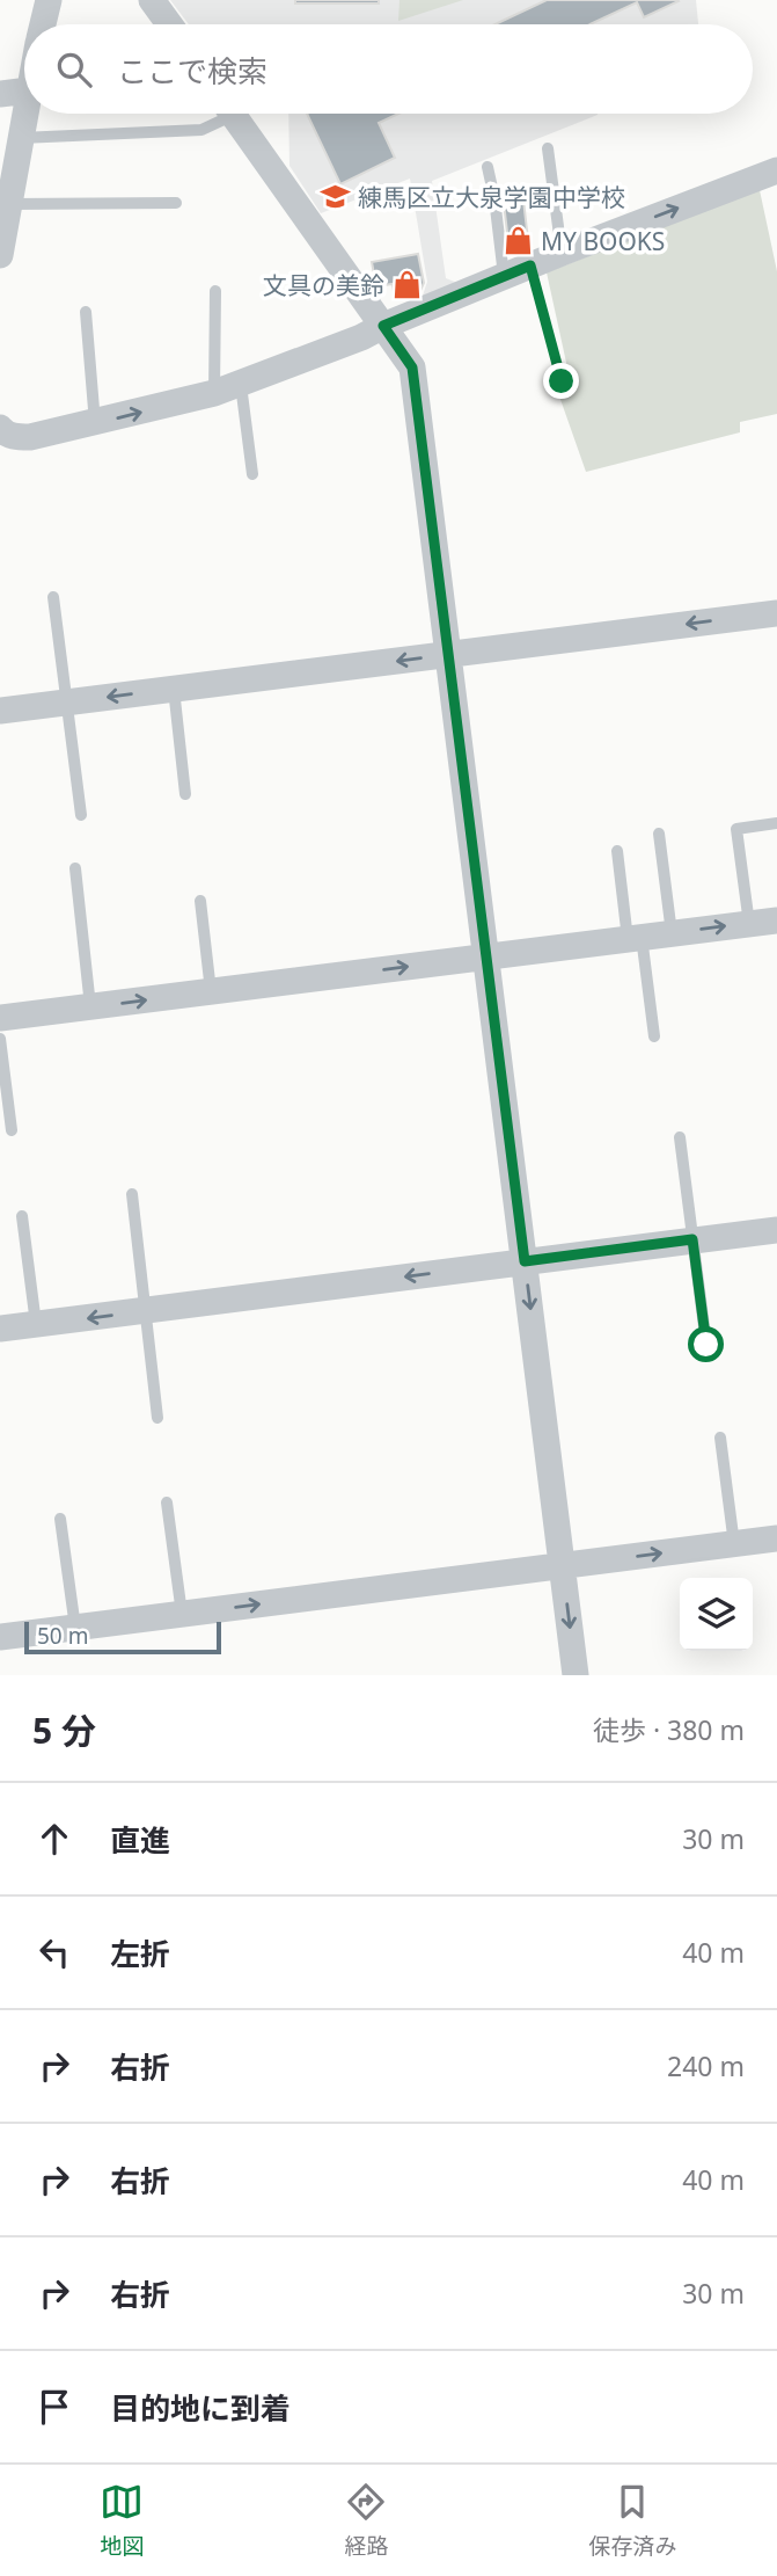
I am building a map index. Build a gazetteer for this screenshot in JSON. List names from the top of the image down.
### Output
{
  "places": {
    "school or university": ["練馬区立大泉学園中学校"],
    "shop": ["MY BOOKS", "文具の美鈴"]
  },
  "scale_bar": "50 m",
  "page": {
    "search": "ここで検索",
    "scale": "50 m",
    "heading": ["5 分", "徒歩 · 380 m"],
    "list": [
      ["直進", "30 m"],
      ["左折", "40 m"],
      ["右折", "240 m"],
      ["右折", "40 m"],
      ["右折", "30 m"],
      "目的地に到着"
    ],
    "nav": ["地図", "経路", "保存済み"]
  }
}
